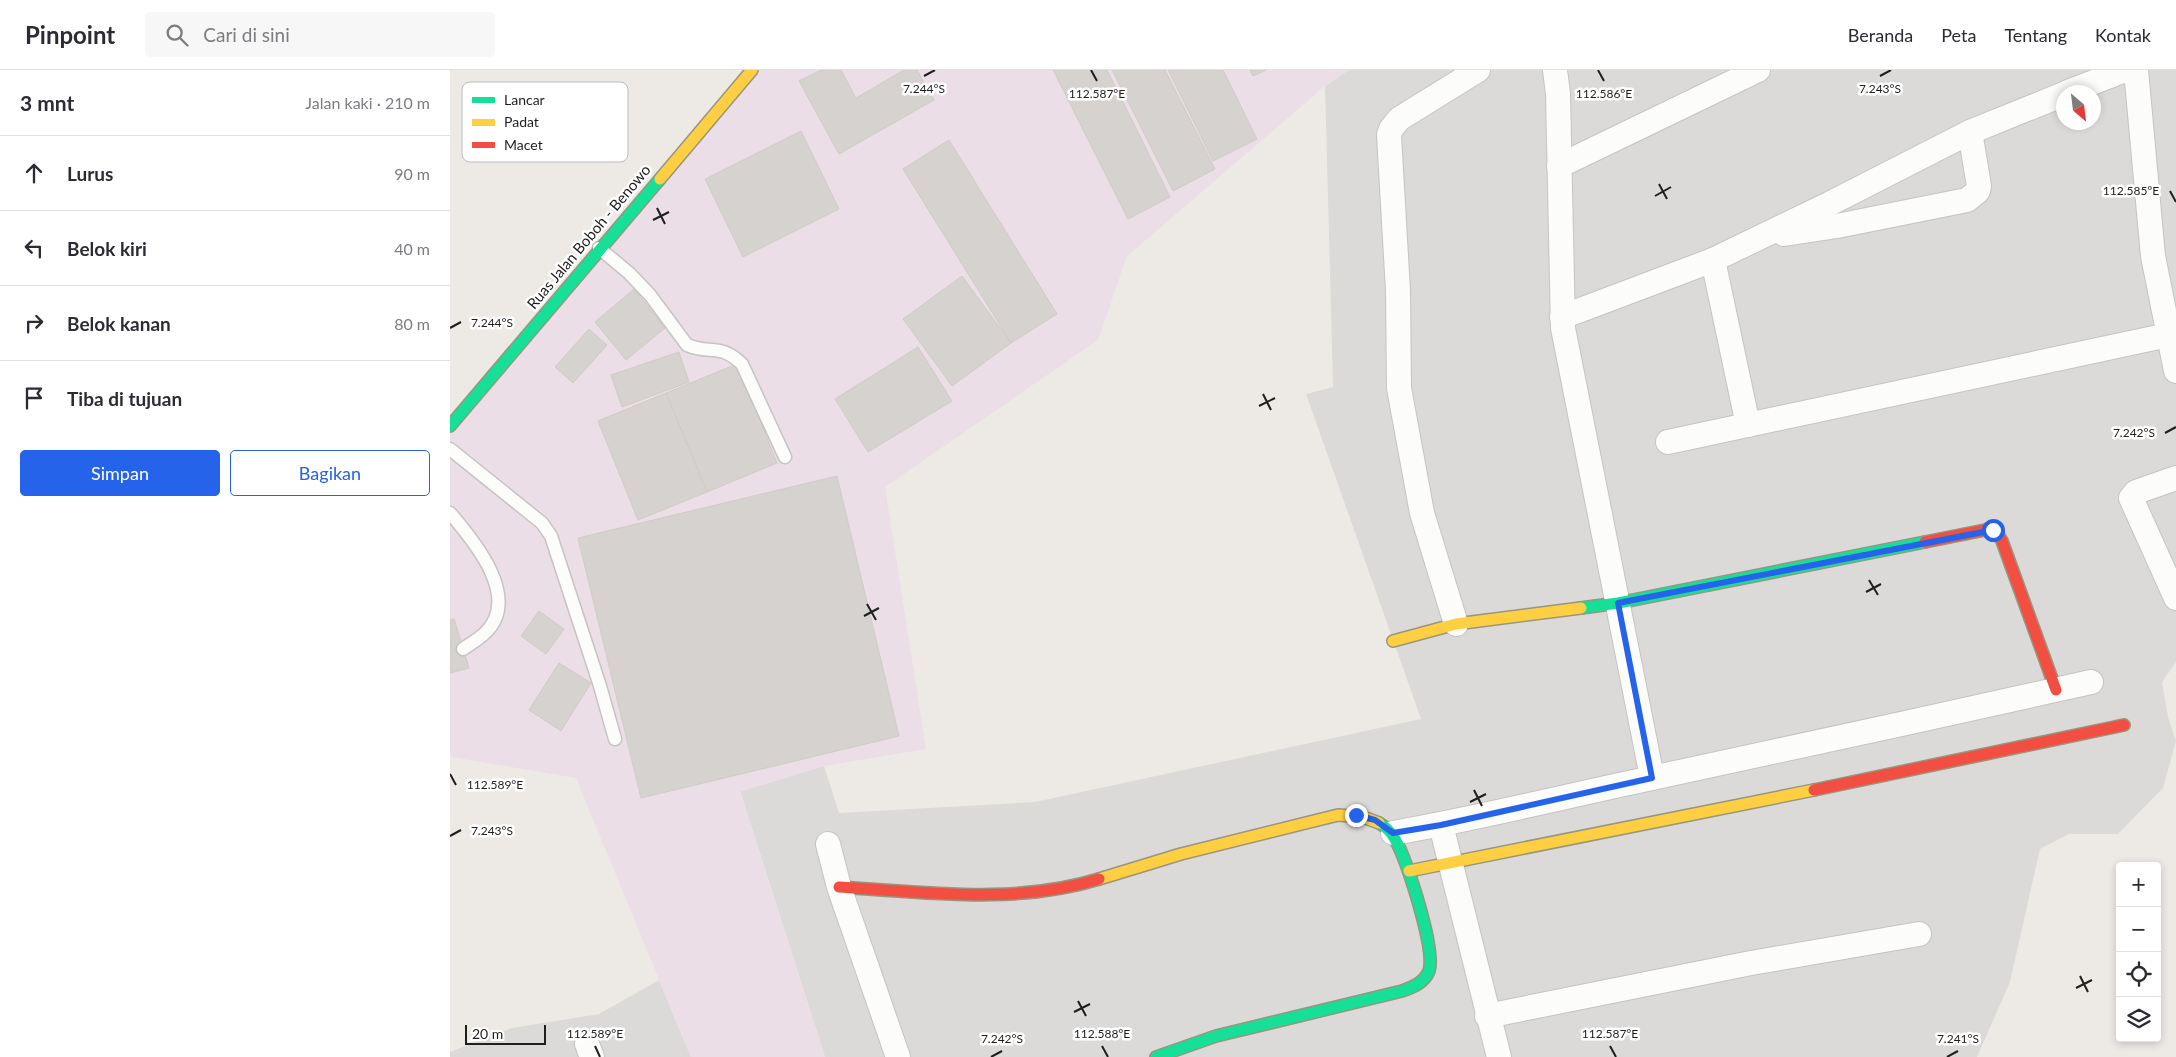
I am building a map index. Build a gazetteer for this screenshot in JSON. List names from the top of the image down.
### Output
{
  "streets": {
    "street": ["Ruas Jalan Boboh - Benowo"]
  },
  "legend": ["Lancar", "Padat", "Macet"],
  "scale_bar": "20 m",
  "north": "bottom right",
  "page": {
    "header": "Pinpoint",
    "search": "Cari di sini",
    "nav": [
      "Beranda",
      "Peta",
      "Tentang",
      "Kontak"
    ],
    "heading": ["3 mnt", "Jalan kaki · 210 m"],
    "list": [
      ["Lurus", "90 m"],
      ["Belok kiri", "40 m"],
      ["Belok kanan", "80 m"],
      "Tiba di tujuan"
    ],
    "buttons": ["Simpan", "Bagikan"],
    "map_buttons": ["+", "−"],
    "scale": "20 m"
  },
  "coordinates": [
    "7.243°S",
    "7.244°S",
    "112.587°E",
    "112.586°E",
    "112.585°E",
    "7.242°S",
    "112.589°E",
    "112.588°E",
    "7.241°S"
  ]
}
